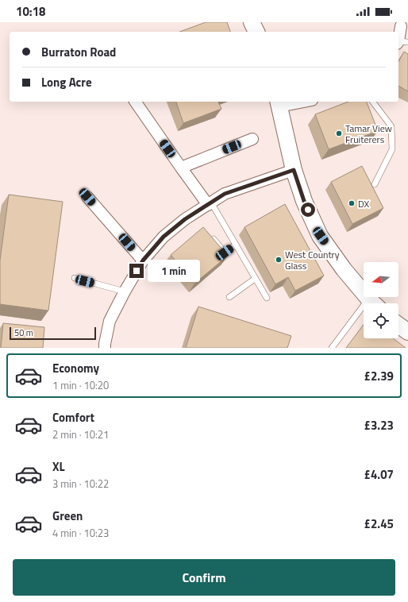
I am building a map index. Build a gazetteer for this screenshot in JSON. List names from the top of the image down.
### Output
{
  "places": ["Tamar View Fruiterers", "DX", "West Country Glass"],
  "scale_bar": "50 m",
  "north": "left",
  "page": {
    "status": "10:18",
    "banner": ["Burraton Road", "Long Acre"],
    "bubble": "1 min",
    "scale": "50 m",
    "list": [
      {
        "name": "Economy",
        "note": "1 min · 10:20",
        "value": "£2.39"
      },
      {
        "name": "Comfort",
        "note": "2 min · 10:21",
        "value": "£3.23"
      },
      {
        "name": "XL",
        "note": "3 min · 10:22",
        "value": "£4.07"
      },
      {
        "name": "Green",
        "note": "4 min · 10:23",
        "value": "£2.45"
      }
    ],
    "buttons": "Confirm"
  }
}
